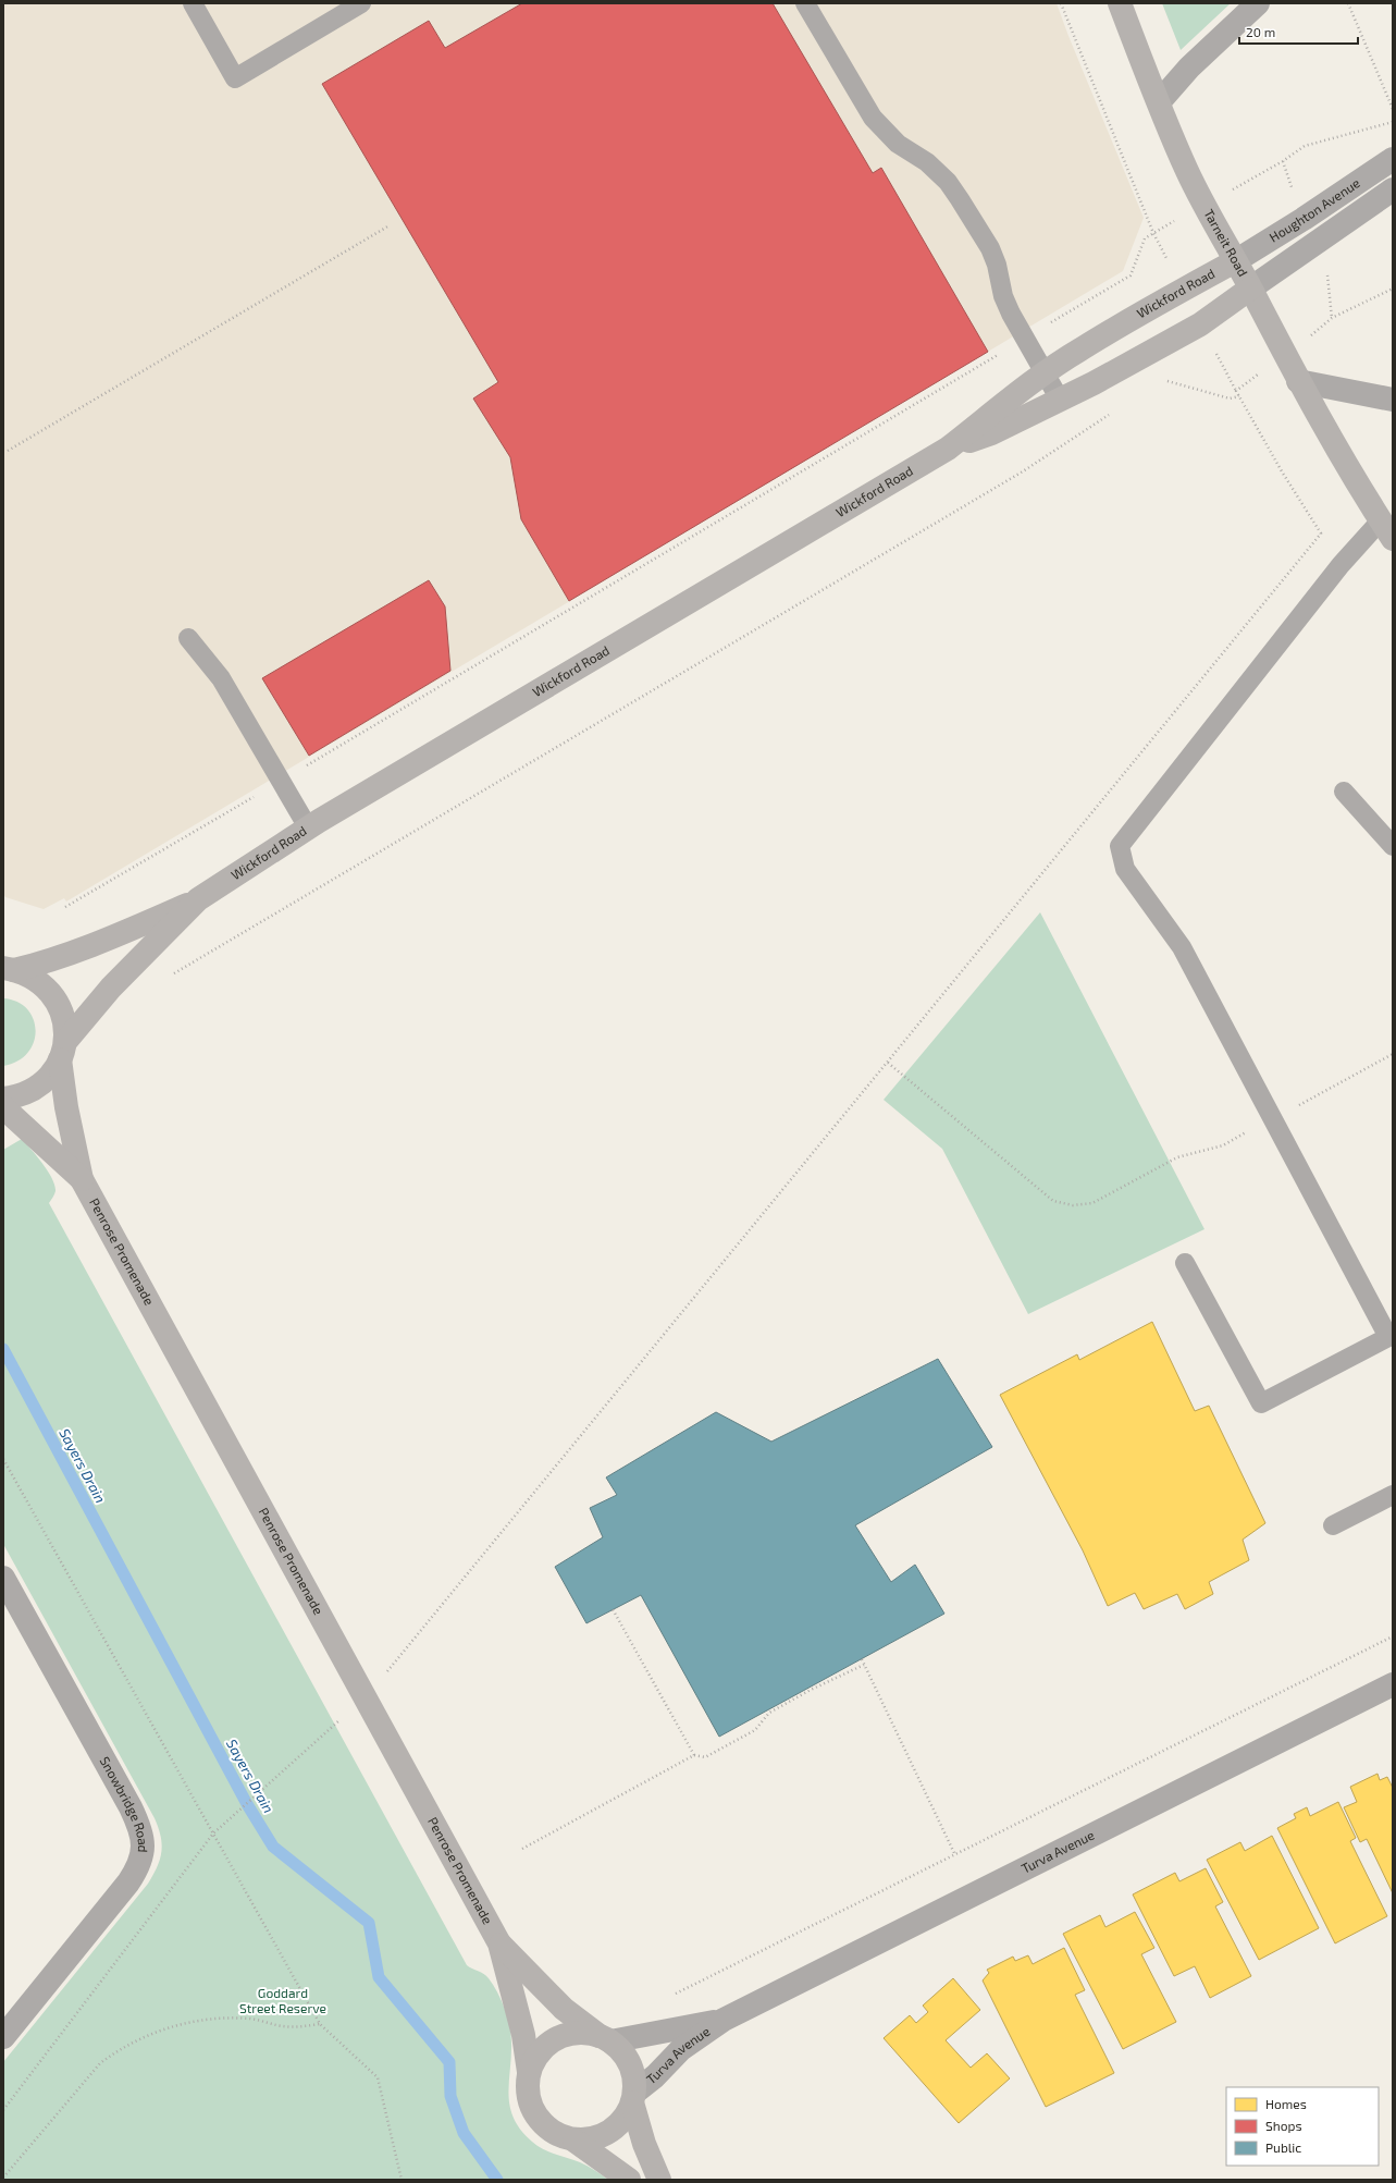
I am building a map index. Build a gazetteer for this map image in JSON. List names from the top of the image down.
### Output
{
  "streets": {
    "street": [
      "Houghton Avenue",
      "Tarneit Road",
      "Wickford Road",
      "Penrose Promenade",
      "Snowbridge Road",
      "Turva Avenue"
    ]
  },
  "crossings": [
    ["Houghton Avenue", "Tarneit Road"],
    ["Houghton Avenue", "Wickford Road"],
    ["Tarneit Road", "Wickford Road"],
    ["Wickford Road", "Penrose Promenade"],
    ["Penrose Promenade", "Turva Avenue"]
  ],
  "water": ["Sayers Drain"],
  "parks": ["Goddard Street Reserve"],
  "legend": ["Homes", "Shops", "Public"],
  "scale_bar": "20 m"
}
